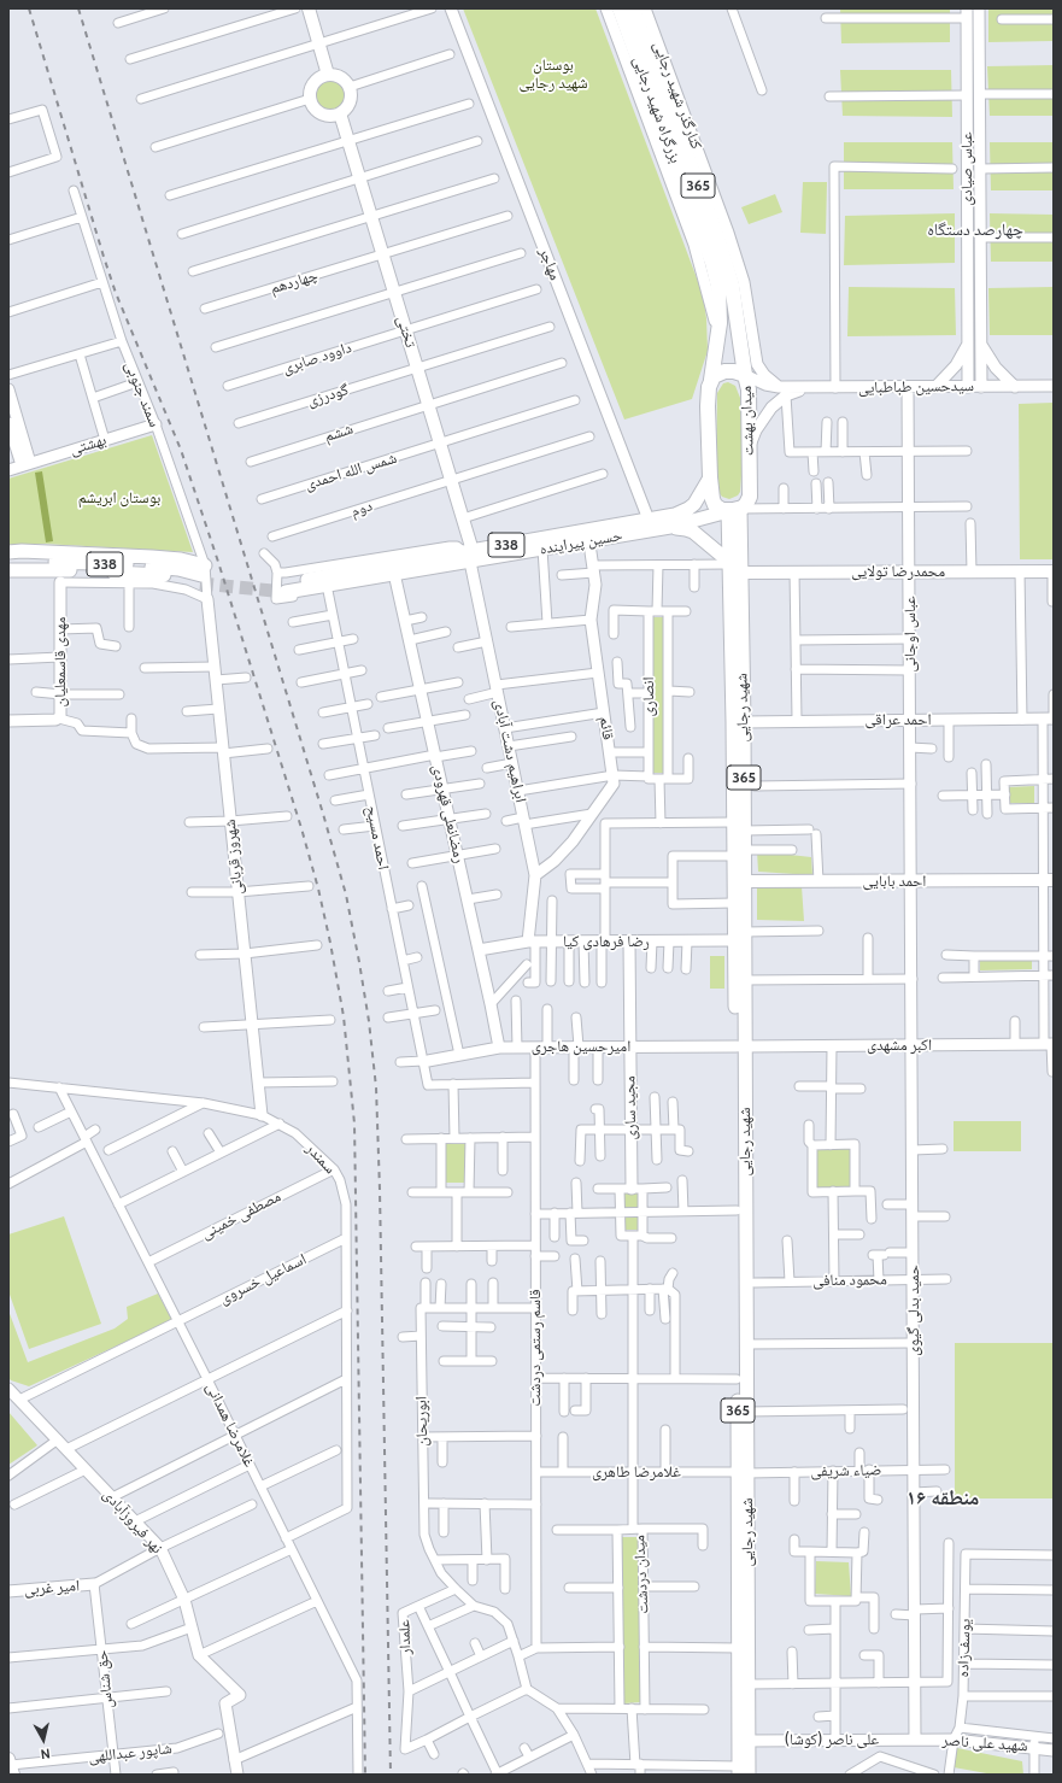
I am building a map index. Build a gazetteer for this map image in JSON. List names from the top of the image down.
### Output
{
  "streets": {
    "highway": ["بزرگراه شهید رجایی", "365", "میدان بهشت"],
    "main road": [
      "تختی",
      "حسین پیراینده",
      "338",
      "محمدرضا تولایی",
      "شهید رجایی",
      "احمد بابایی"
    ],
    "street": [
      "کنارگذر شهید رجایی",
      "عباس صیادی",
      "مهاجر",
      "چهاردهم",
      "داوود صابری",
      "سیدحسین طباطبایی",
      "سمند جنوبی",
      "گودرزی",
      "ششم",
      "بهشتی",
      "شمس الله احمدی",
      "دوم",
      "عباس اوجانی",
      "مهدی قاسمعلیان",
      "انصاری",
      "احمد عراقی",
      "قائم",
      "ابراهیم دشت آبادی",
      "رمضانعلی قهرودی",
      "احمد مسیح",
      "شهروز قربانی",
      "رضا فرهادی کیا",
      "اکبر مشهدی",
      "امیرحسین هاجری",
      "مجید ساری",
      "سمندر",
      "مصطفی خمینی",
      "اسماعیل خسروی",
      "محمود منافی",
      "حمید بدلی گیوی",
      "قاسم رستمی دردشت",
      "ابوریحان",
      "غلامرضا همدانی",
      "ضیاء شریفی",
      "غلامرضا طاهری",
      "نهر فیروزآبادی",
      "میدان دردشت",
      "امیر غربی",
      "علمدار",
      "یوسف‌زاده",
      "حق شناس",
      "علی ناصر (کوشا)",
      "شهید علی ناصر",
      "شاپور عبداللهی"
    ]
  },
  "crossings": [
    ["کنارگذر شهید رجایی", "بزرگراه شهید رجایی"],
    ["کنارگذر شهید رجایی", "سیدحسین طباطبایی"],
    ["بزرگراه شهید رجایی", "365"],
    ["بزرگراه شهید رجایی", "میدان بهشت"],
    ["عباس صیادی", "سیدحسین طباطبایی"],
    ["365", "میدان بهشت"],
    ["365", "حسین پیراینده"],
    ["365", "شهید رجایی"],
    ["مهاجر", "حسین پیراینده"],
    ["چهاردهم", "تختی"],
    ["تختی", "داوود صابری"],
    ["تختی", "گودرزی"],
    ["تختی", "ششم"],
    ["تختی", "شمس الله احمدی"],
    ["تختی", "دوم"],
    ["تختی", "حسین پیراینده"],
    ["تختی", "ابراهیم دشت آبادی"],
    ["سیدحسین طباطبایی", "عباس اوجانی"],
    ["سمند جنوبی", "بهشتی"],
    ["سمند جنوبی", "338"],
    ["سمند جنوبی", "شهروز قربانی"],
    ["میدان بهشت", "حسین پیراینده"],
    ["میدان بهشت", "شهید رجایی"],
    ["حسین پیراینده", "شهید رجایی"],
    ["حسین پیراینده", "ابراهیم دشت آبادی"],
    ["محمدرضا تولایی", "عباس اوجانی"],
    ["محمدرضا تولایی", "شهید رجایی"],
    ["عباس اوجانی", "احمد عراقی"],
    ["عباس اوجانی", "احمد بابایی"],
    ["عباس اوجانی", "حمید بدلی گیوی"],
    ["شهید رجایی", "احمد عراقی"],
    ["شهید رجایی", "احمد بابایی"],
    ["شهید رجایی", "رضا فرهادی کیا"],
    ["شهید رجایی", "اکبر مشهدی"],
    ["شهید رجایی", "امیرحسین هاجری"],
    ["شهید رجایی", "ضیاء شریفی"],
    ["شهید رجایی", "غلامرضا طاهری"],
    ["شهید رجایی", "علی ناصر (کوشا)"],
    ["ابراهیم دشت آبادی", "رضا فرهادی کیا"],
    ["رمضانعلی قهرودی", "رضا فرهادی کیا"],
    ["رمضانعلی قهرودی", "امیرحسین هاجری"],
    ["احمد مسیح", "امیرحسین هاجری"],
    ["شهروز قربانی", "سمندر"],
    ["احمد بابایی", "حمید بدلی گیوی"],
    ["رضا فرهادی کیا", "مجید ساری"],
    ["اکبر مشهدی", "امیرحسین هاجری"],
    ["اکبر مشهدی", "حمید بدلی گیوی"],
    ["امیرحسین هاجری", "مجید ساری"],
    ["امیرحسین هاجری", "قاسم رستمی دردشت"],
    ["سمندر", "مصطفی خمینی"],
    ["سمندر", "اسماعیل خسروی"],
    ["سمندر", "غلامرضا همدانی"],
    ["مصطفی خمینی", "غلامرضا همدانی"],
    ["اسماعیل خسروی", "غلامرضا همدانی"],
    ["اسماعیل خسروی", "نهر فیروزآبادی"],
    ["محمود منافی", "حمید بدلی گیوی"],
    ["حمید بدلی گیوی", "ضیاء شریفی"],
    ["حمید بدلی گیوی", "علی ناصر (کوشا)"],
    ["حمید بدلی گیوی", "شهید علی ناصر"],
    ["قاسم رستمی دردشت", "غلامرضا طاهری"],
    ["ضیاء شریفی", "غلامرضا طاهری"],
    ["امیر غربی", "حق شناس"],
    ["یوسف‌زاده", "شهید علی ناصر"],
    ["حق شناس", "شاپور عبداللهی"],
    ["علی ناصر (کوشا)", "شهید علی ناصر"]
  ],
  "districts": ["چهارصد دستگاه", "منطقه ۱۶"],
  "parks": ["بوستان شهید رجایی", "بوستان ابریشم"],
  "north": "bottom"
}
